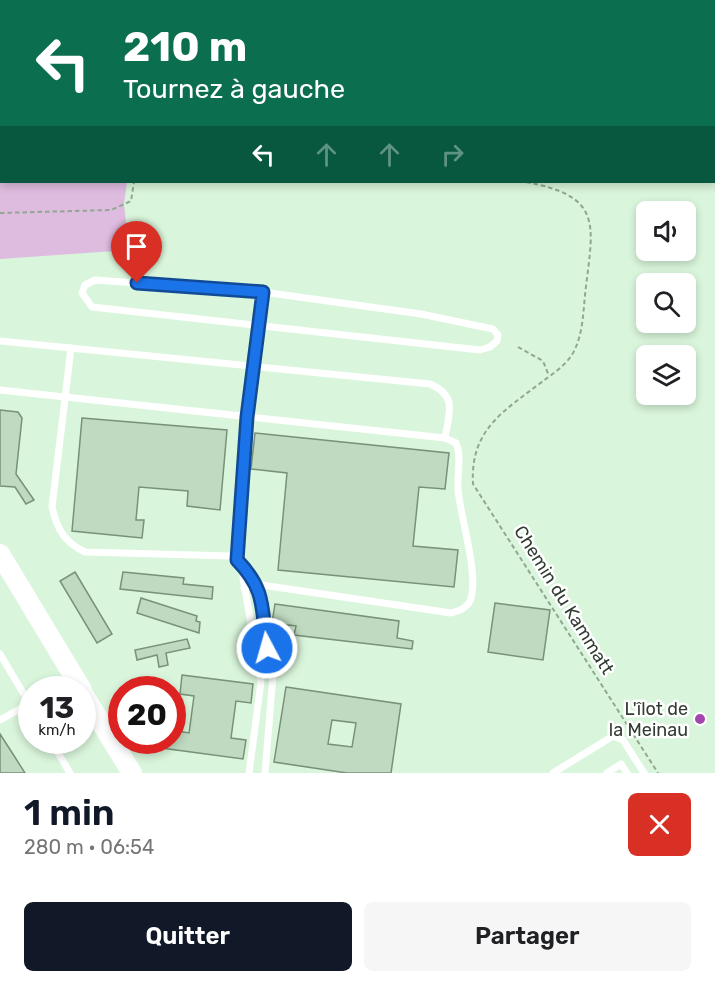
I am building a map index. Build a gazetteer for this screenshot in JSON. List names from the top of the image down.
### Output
{
  "streets": {
    "path": ["Chemin du Kammatt"]
  },
  "places": ["L'îlot de la Meinau"],
  "page": {
    "turn": ["210 m", "Tournez à gauche"],
    "speed": "13 km/h",
    "limit": "20",
    "heading": ["1 min", "280 m · 06:54"],
    "buttons": ["Quitter", "Partager"]
  }
}
